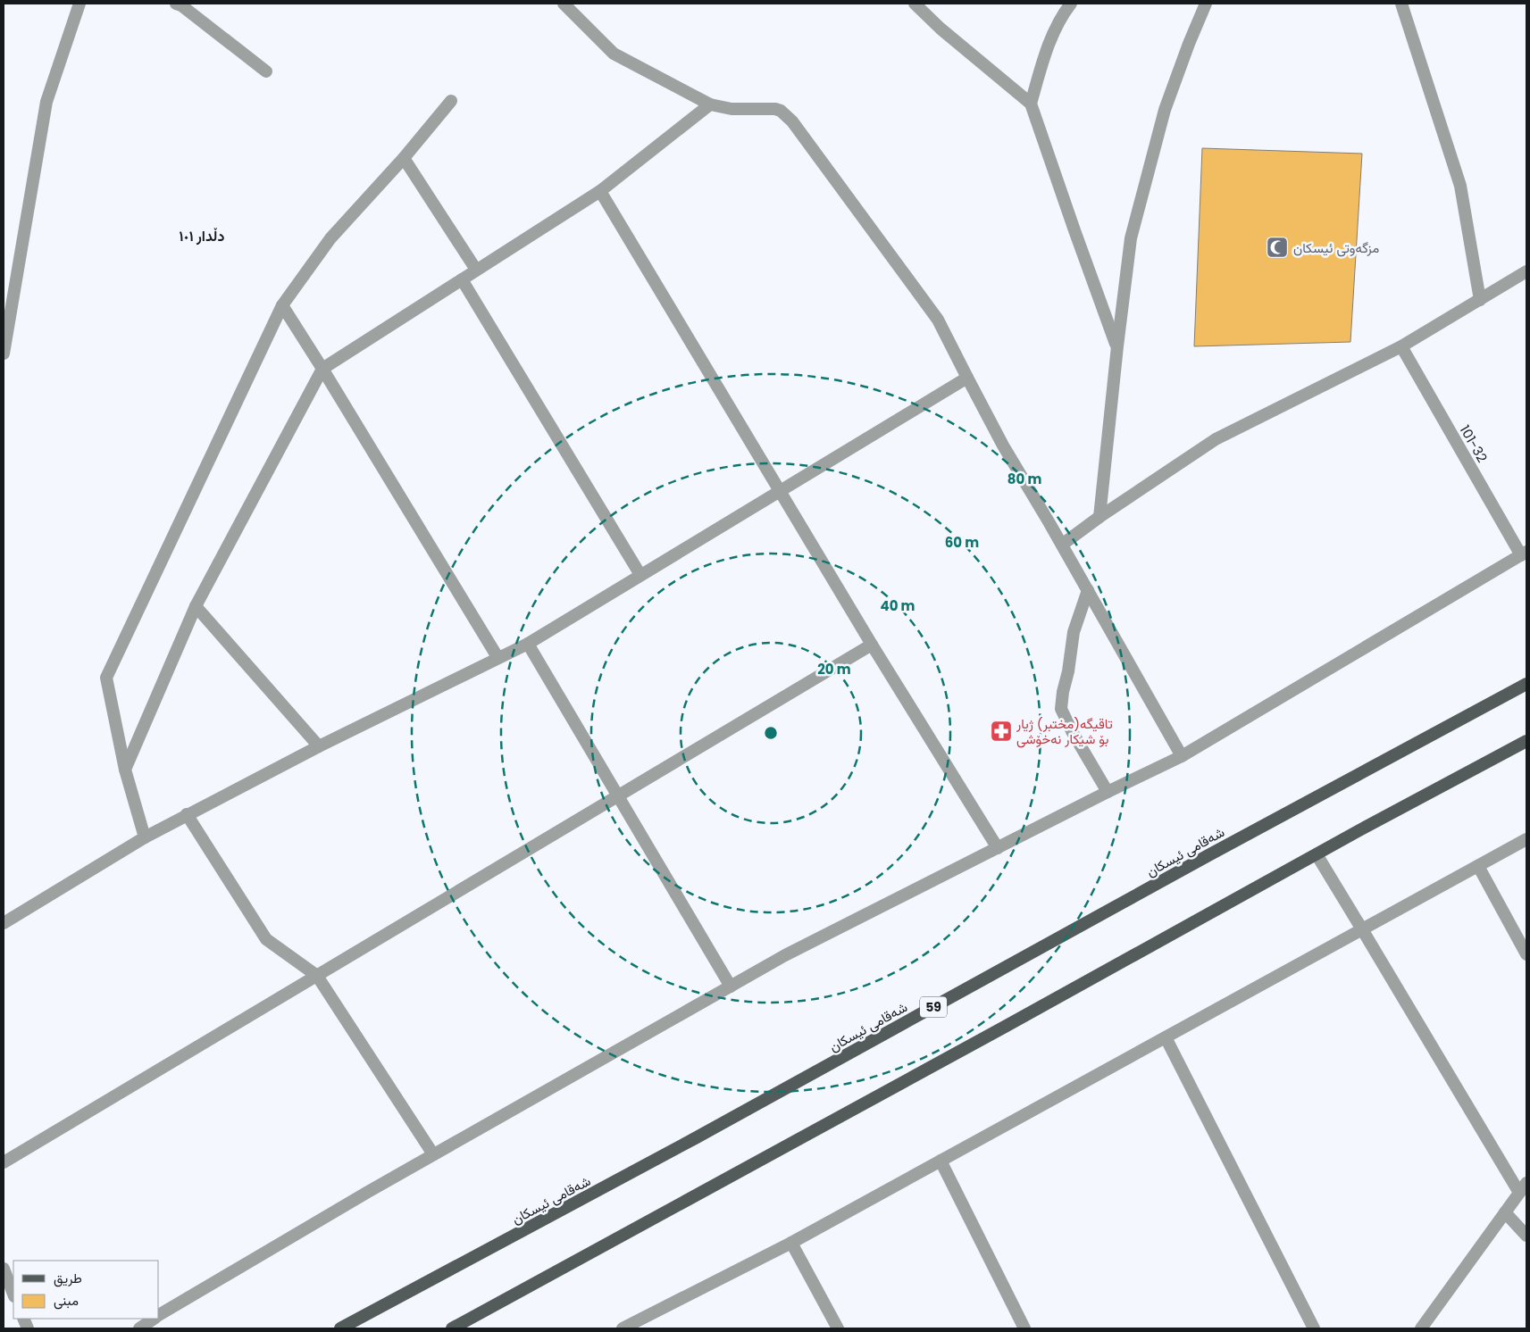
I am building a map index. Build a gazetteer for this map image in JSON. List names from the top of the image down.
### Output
{
  "streets": {
    "main road": ["شەقامی ئیسکان", "59"],
    "street": ["101-32"]
  },
  "districts": ["دڵدار ١٠١"],
  "places": {
    "mosque": ["مزگەوتی ئیسکان"],
    "pharmacy": ["تاقیگە(مختبر) ژیار بۆ شیکار نەخۆشی"]
  },
  "legend": ["طريق", "مبنى"],
  "rings": [
    "80 m",
    "60 m",
    "40 m",
    "20 m"
  ]
}
